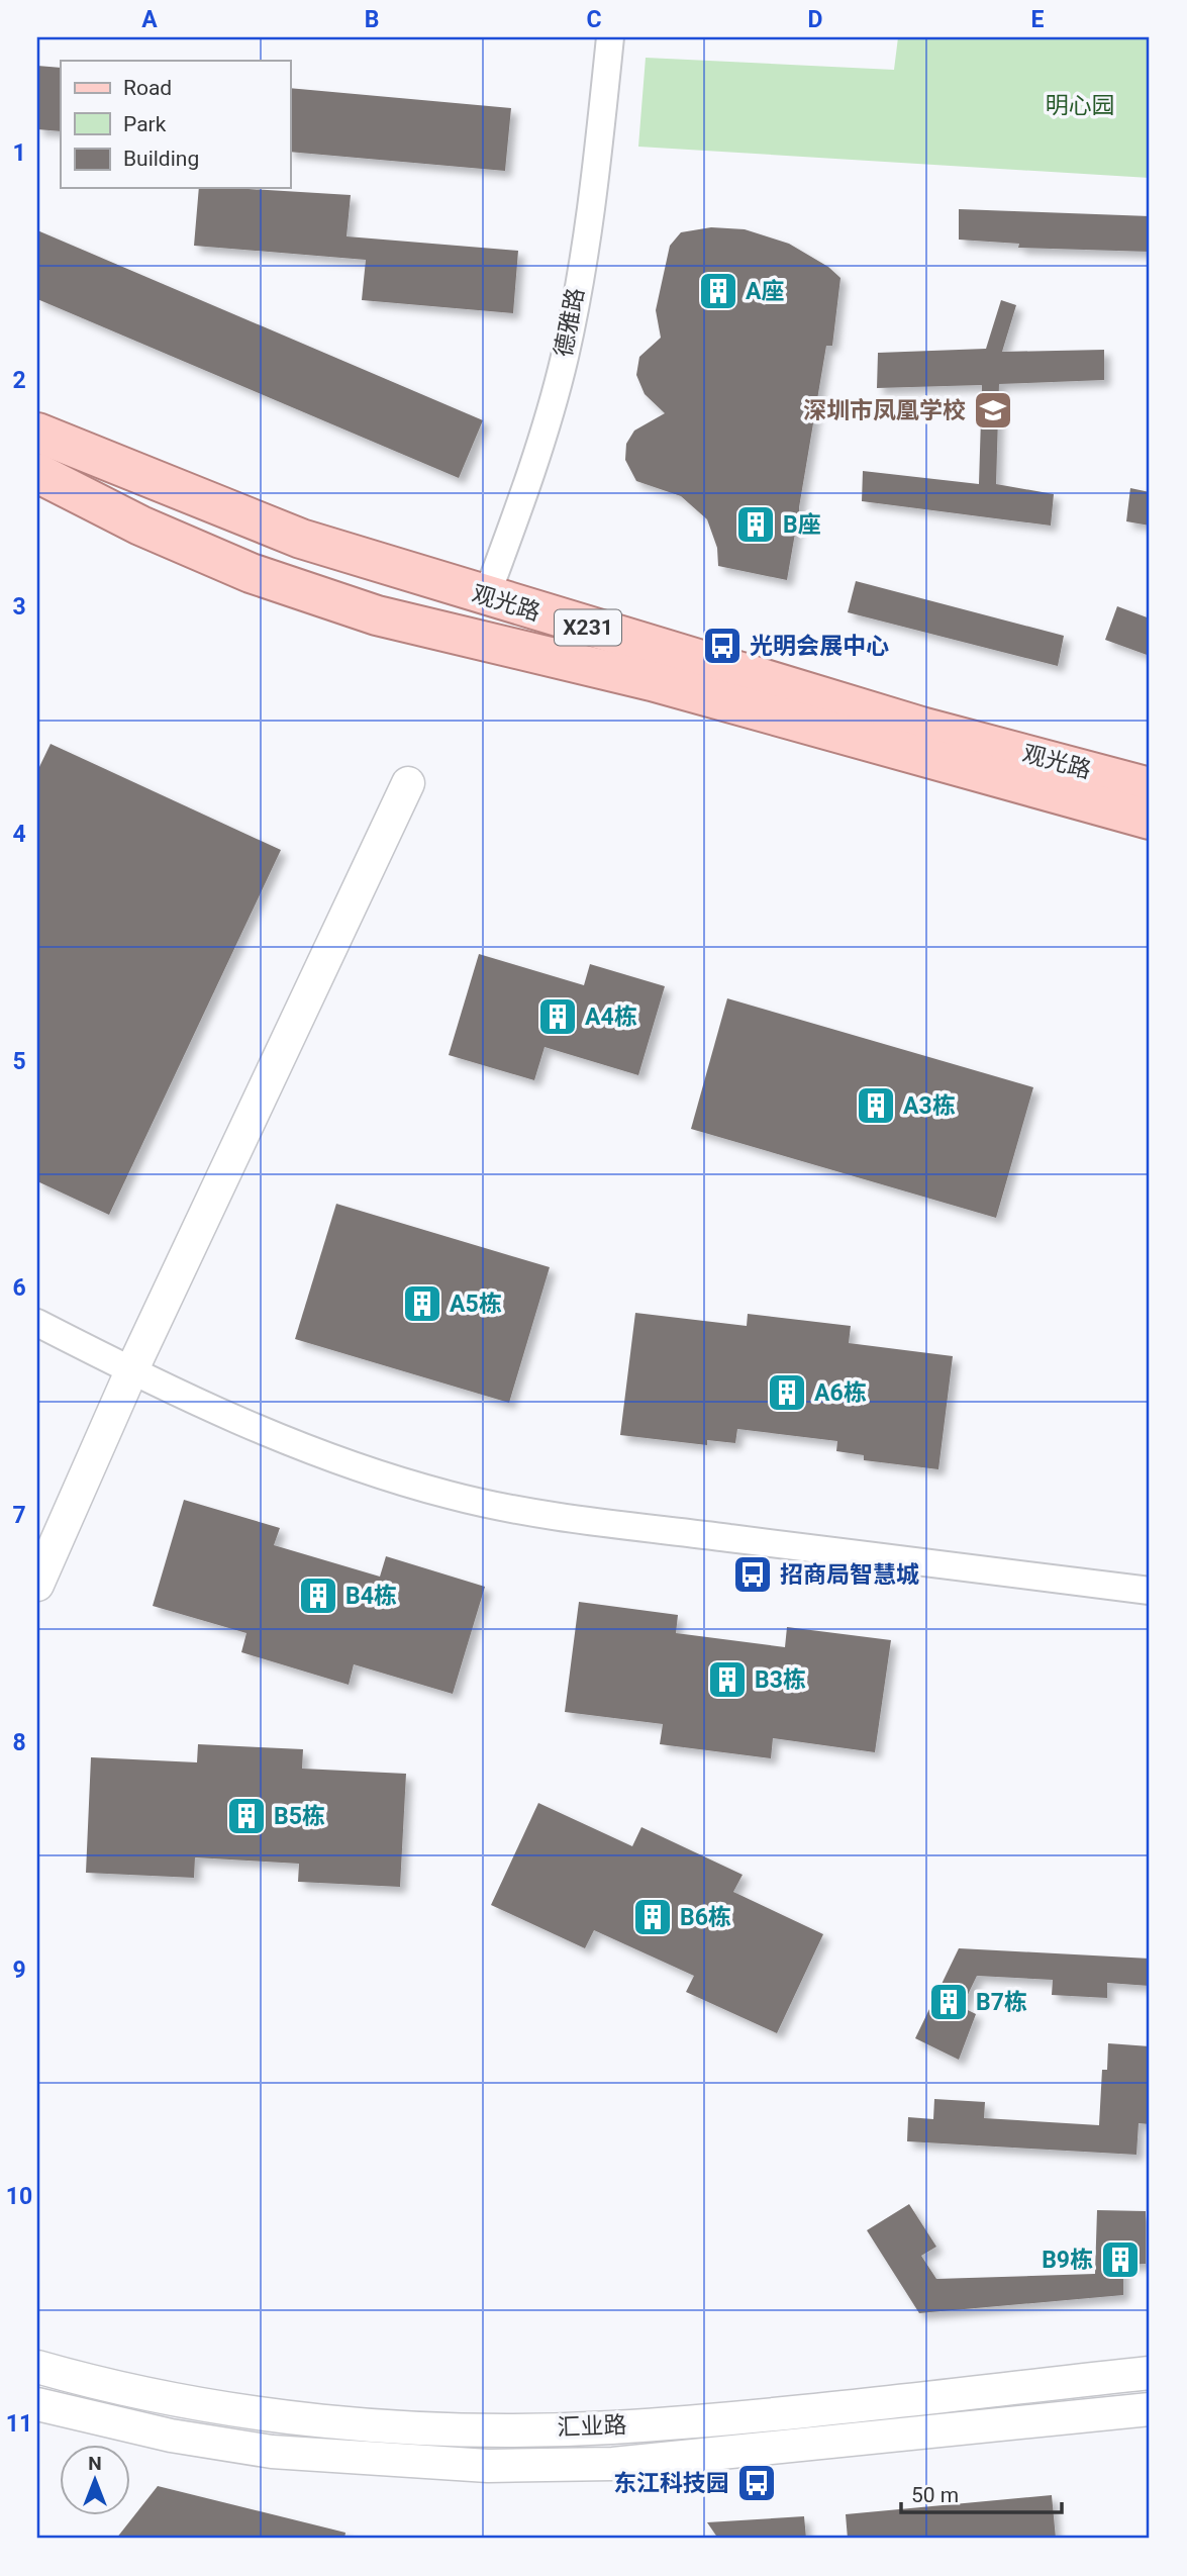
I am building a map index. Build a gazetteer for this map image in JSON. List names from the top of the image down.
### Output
{
  "streets": {
    "main road": ["观光路", "X231"],
    "street": ["德雅路", "汇业路"]
  },
  "crossings": [
    ["德雅路", "观光路"]
  ],
  "parks": ["明心园"],
  "places": {
    "building": [
      "A座",
      "B座",
      "A4栋",
      "A3栋",
      "A5栋",
      "A6栋",
      "B4栋",
      "B3栋",
      "B5栋",
      "B6栋",
      "B7栋",
      "B9栋"
    ],
    "school or university": ["深圳市凤凰学校"],
    "bus stop": ["光明会展中心", "招商局智慧城", "东江科技园"]
  },
  "legend": ["Road", "Park", "Building"],
  "scale_bar": "50 m",
  "north": "top",
  "grid": {
    "columns": [
      "A",
      "B",
      "C",
      "D",
      "E"
    ],
    "rows": [
      "1",
      "2",
      "3",
      "4",
      "5",
      "6",
      "7",
      "8",
      "9",
      "10",
      "11"
    ]
  }
}
